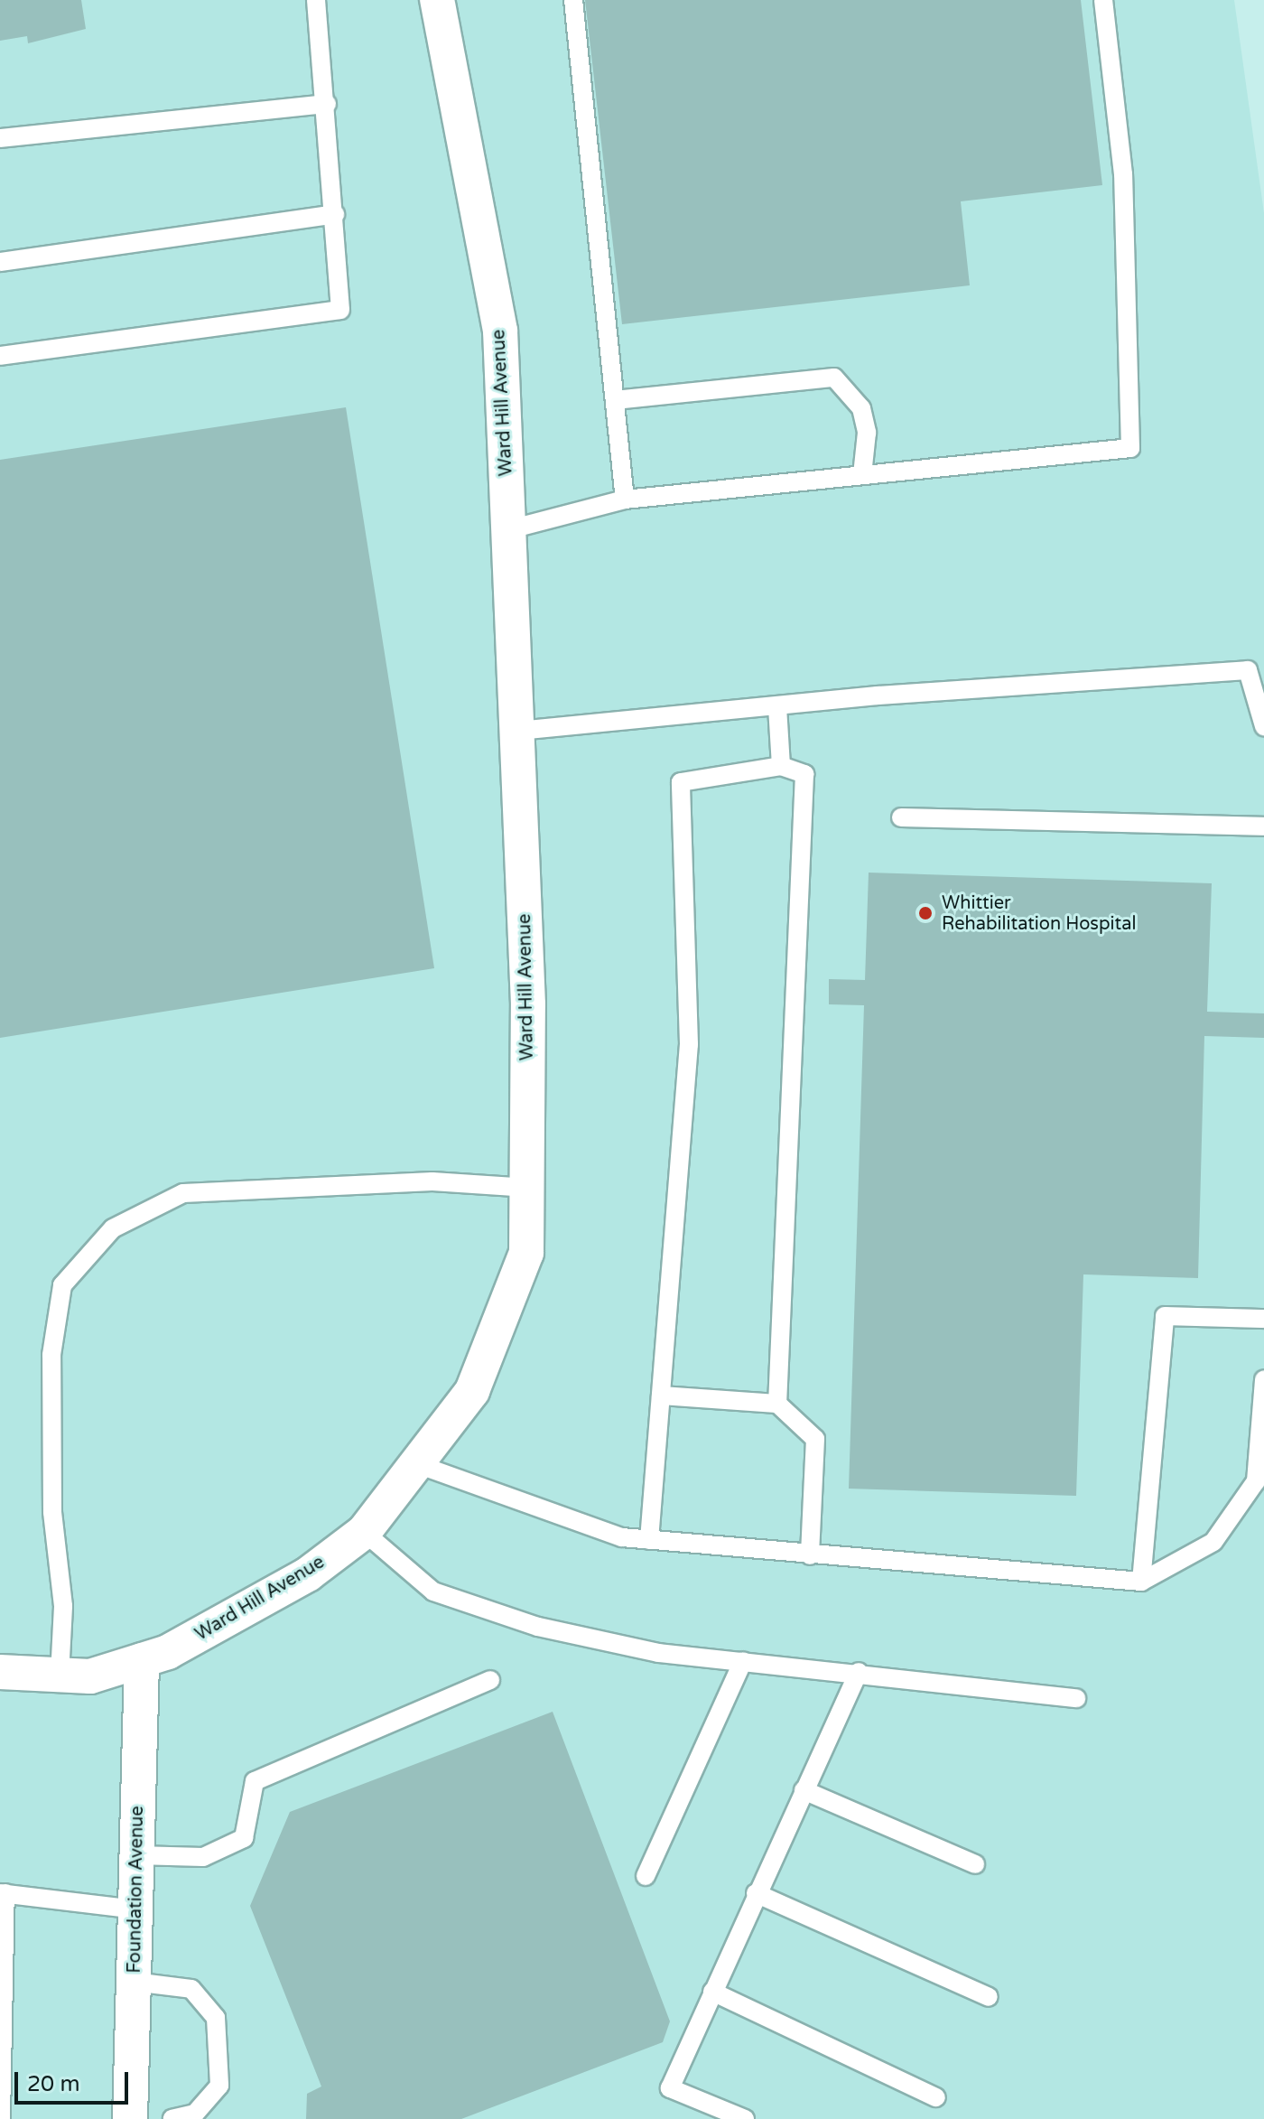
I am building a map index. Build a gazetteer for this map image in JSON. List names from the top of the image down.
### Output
{
  "streets": {
    "street": ["Ward Hill Avenue", "Foundation Avenue"]
  },
  "crossings": [
    ["Ward Hill Avenue", "Foundation Avenue"]
  ],
  "places": ["Whittier Rehabilitation Hospital"],
  "scale_bar": "20 m"
}
